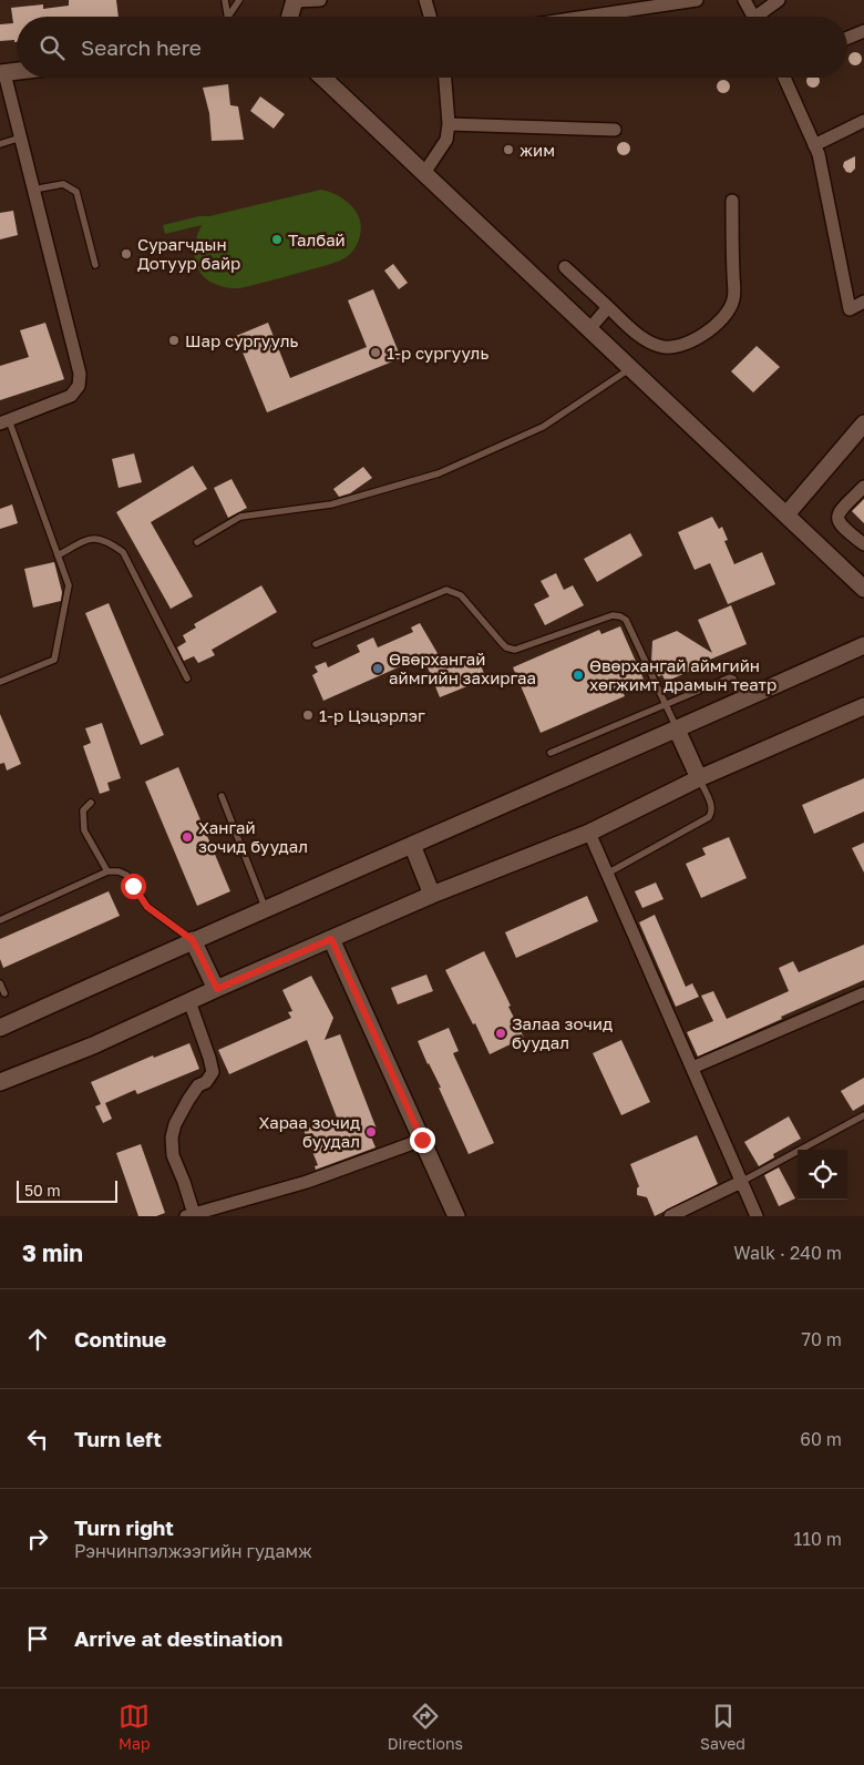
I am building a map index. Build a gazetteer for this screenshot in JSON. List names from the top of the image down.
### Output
{
  "places": [
    "жим",
    "Талбай",
    "Сурагчдын Дотуур байр",
    "Шар сургууль",
    "1-р сургууль",
    "Өвөрхангай аймгийн захиргаа",
    "Өвөрхангай аймгийн хөгжимт драмын театр",
    "1-р Цэцэрлэг",
    "Хангай зочид буудал",
    "Залаа зочид буудал",
    "Хараа зочид буудал"
  ],
  "scale_bar": "50 m",
  "page": {
    "search": "Search here",
    "scale": "50 m",
    "heading": ["3 min", "Walk · 240 m"],
    "list": [
      ["Continue", "70 m"],
      ["Turn left", "60 m"],
      ["Turn right", "Рэнчинпэлжээгийн гудамж", "110 m"],
      "Arrive at destination"
    ],
    "nav": ["Map", "Directions", "Saved"]
  }
}
